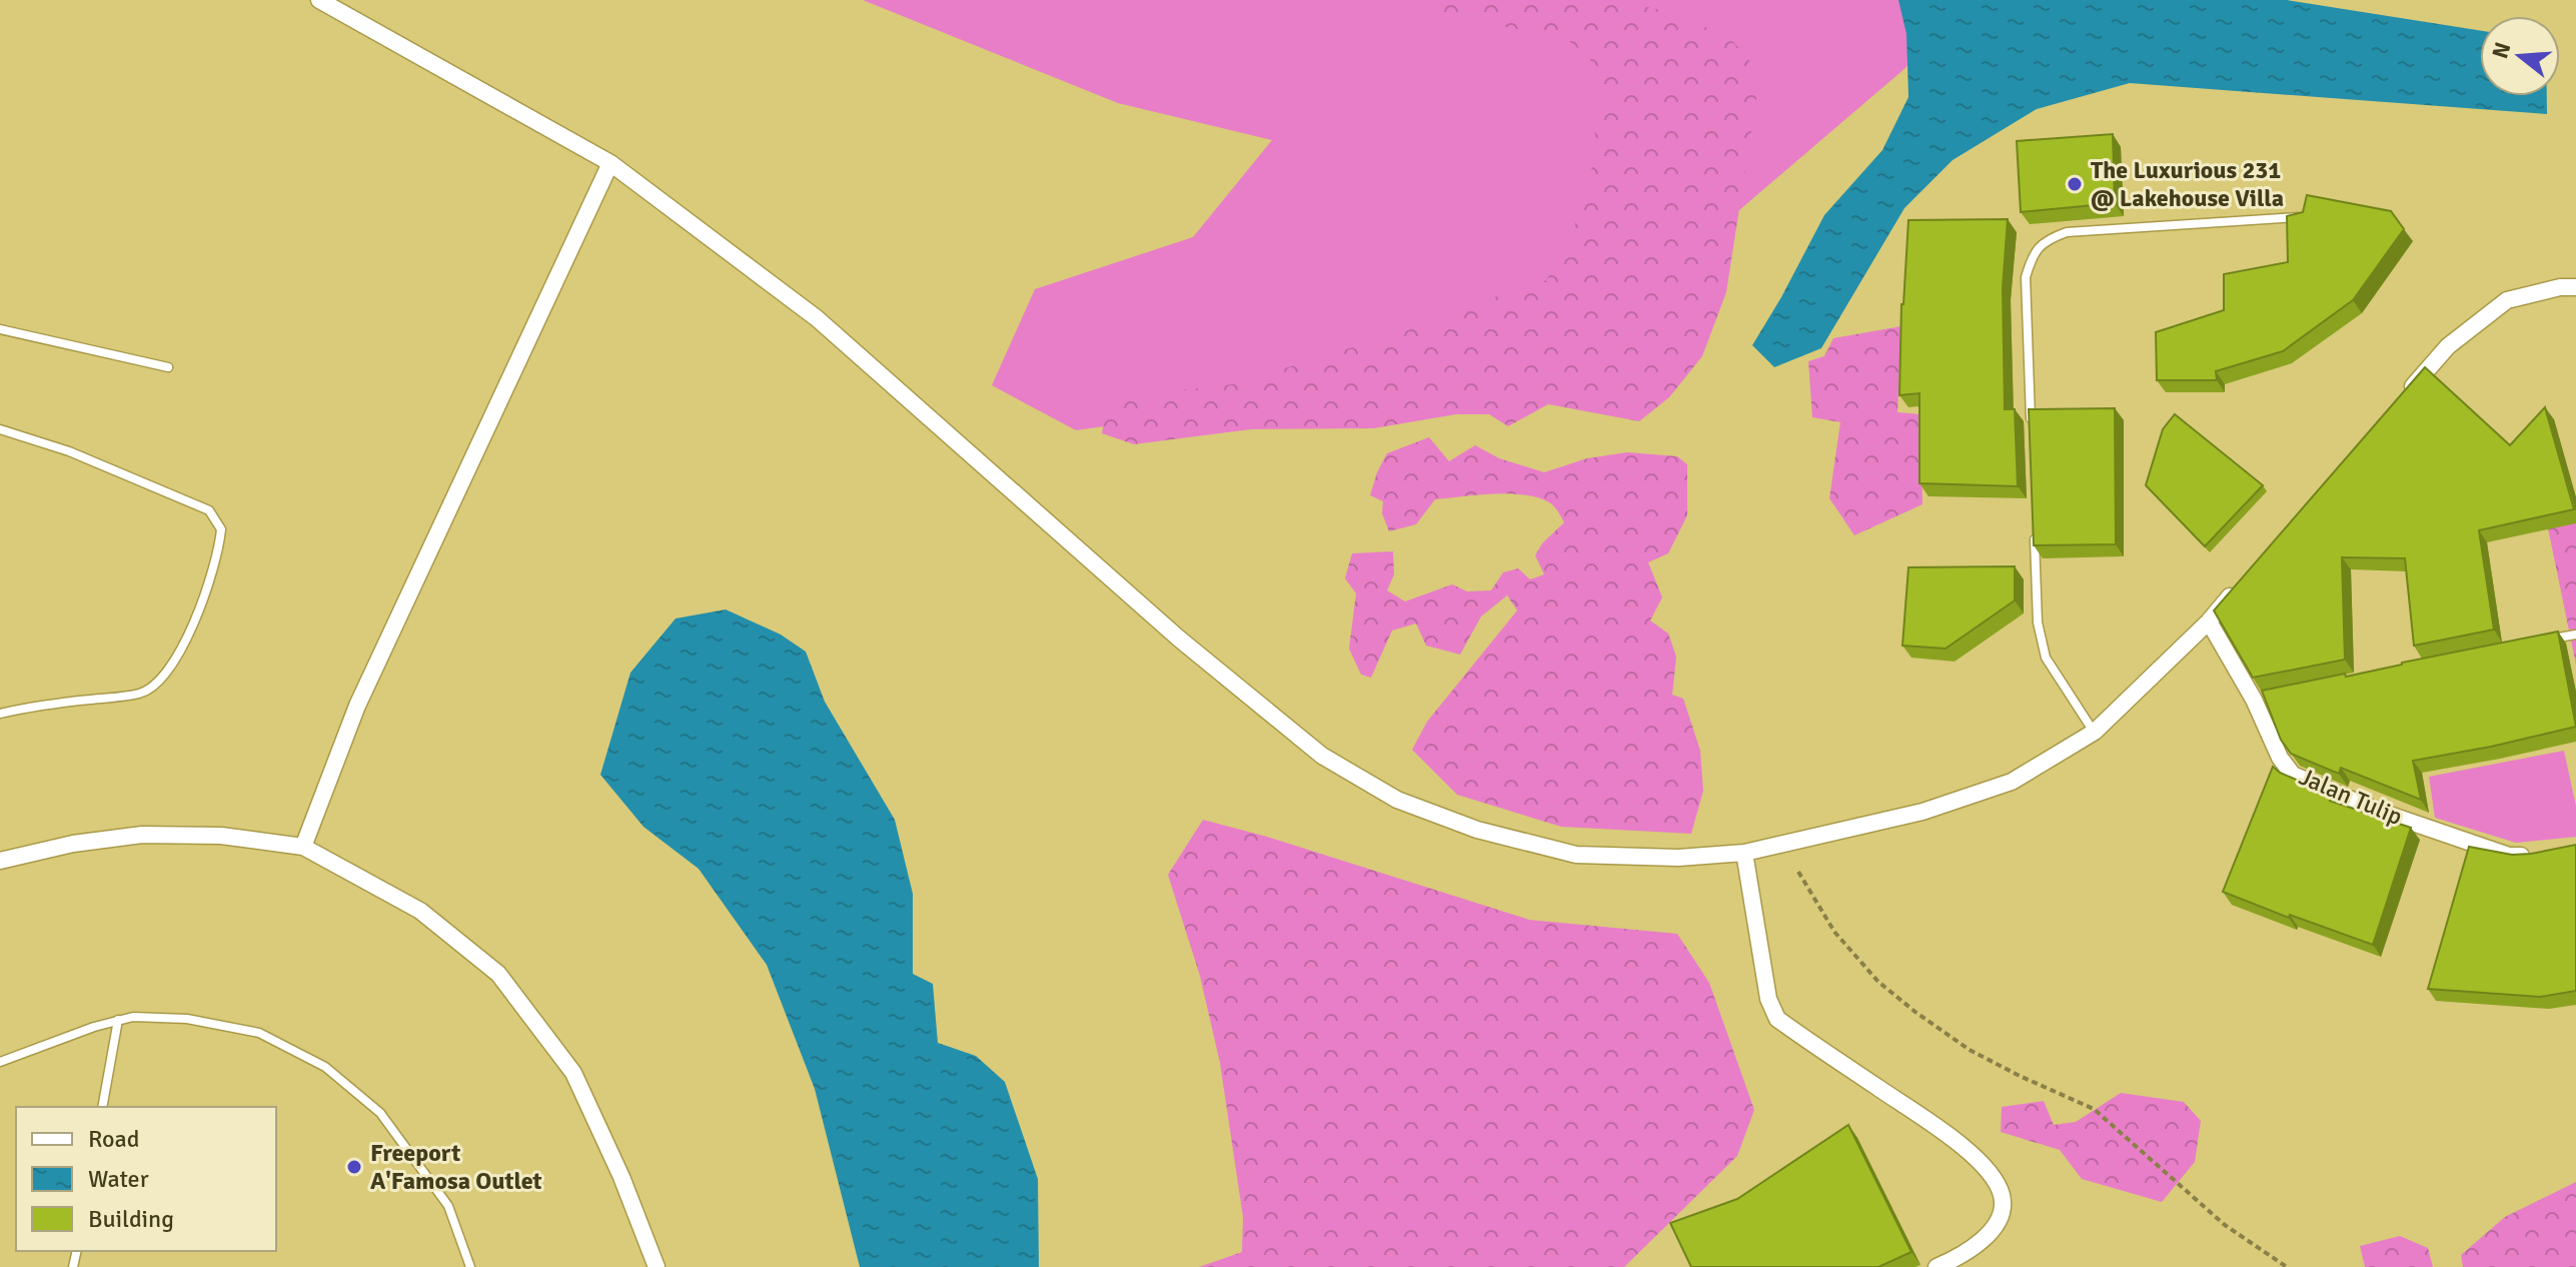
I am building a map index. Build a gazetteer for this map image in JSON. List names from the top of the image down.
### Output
{
  "streets": {
    "street": ["Jalan Tulip"]
  },
  "places": ["The Luxurious 231 @ Lakehouse Villa", "Freeport A'Famosa Outlet"],
  "legend": ["Road", "Water", "Building"],
  "north": "left"
}
